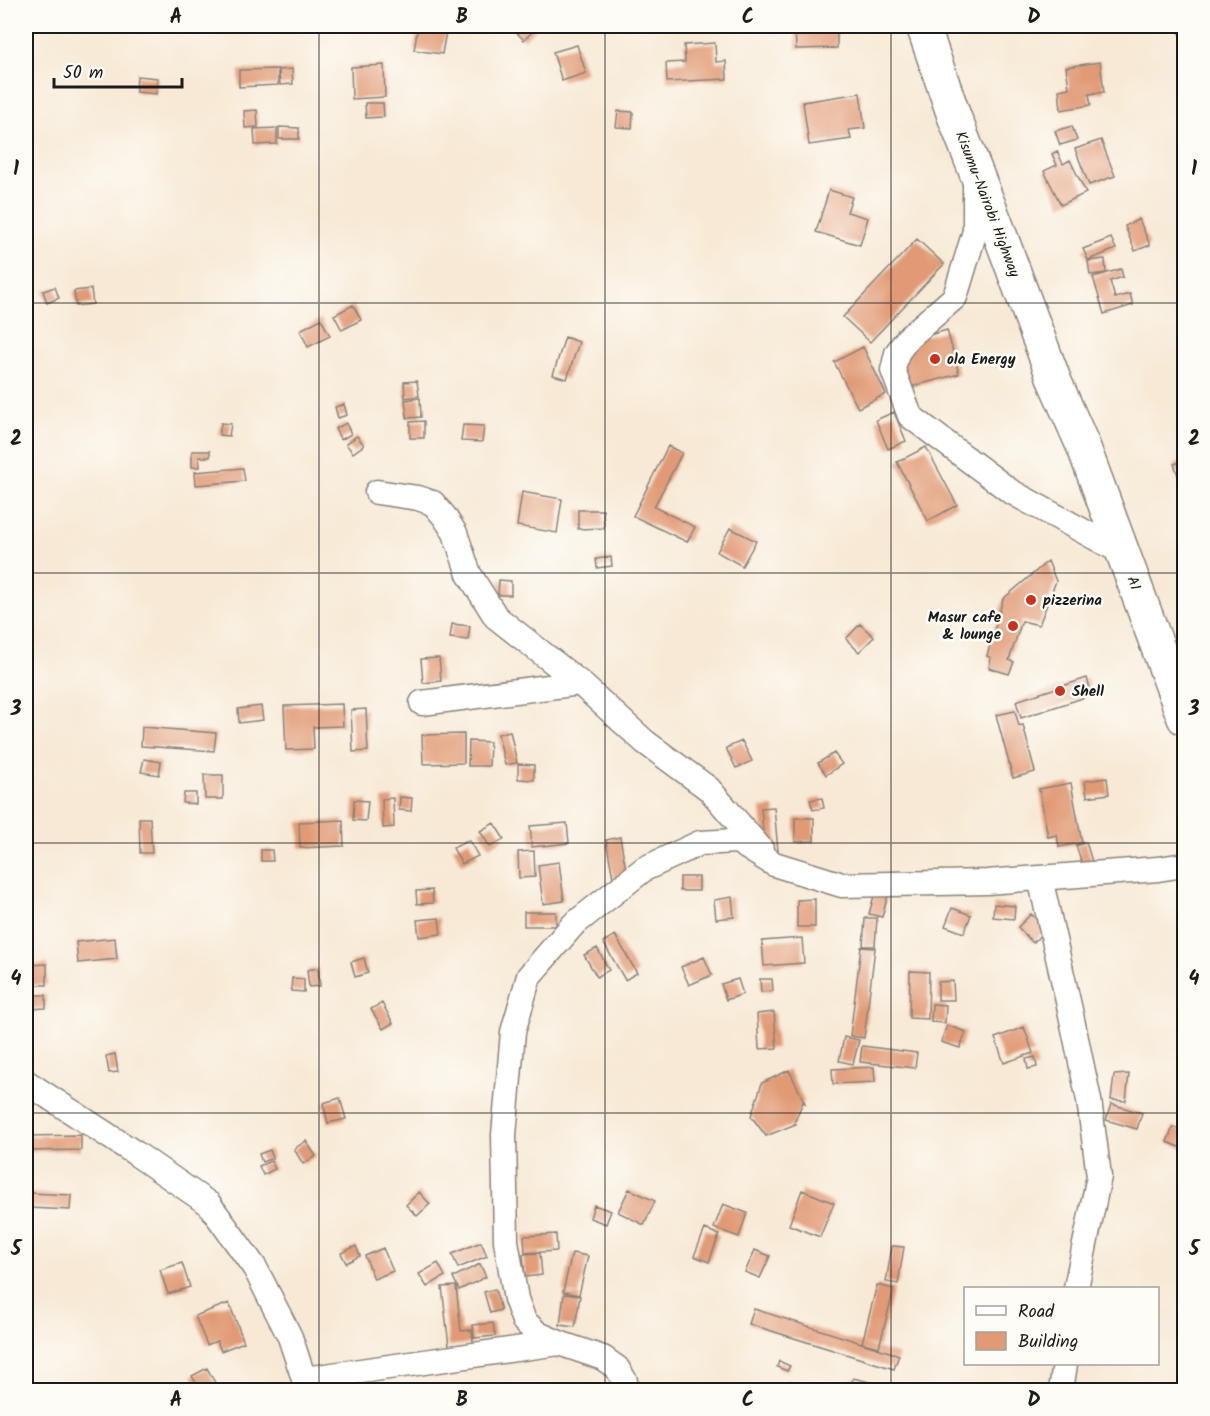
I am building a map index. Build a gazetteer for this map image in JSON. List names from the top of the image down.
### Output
{
  "streets": {
    "highway": ["Kisumu-Nairobi Highway", "A1"]
  },
  "crossings": [
    ["Kisumu-Nairobi Highway", "A1"]
  ],
  "places": [
    "ola Energy",
    "pizzerina",
    "Masur cafe & lounge",
    "Shell"
  ],
  "legend": ["Road", "Building"],
  "scale_bar": "50 m",
  "grid": {
    "columns": [
      "A",
      "B",
      "C",
      "D"
    ],
    "rows": [
      "1",
      "2",
      "3",
      "4",
      "5"
    ]
  }
}
